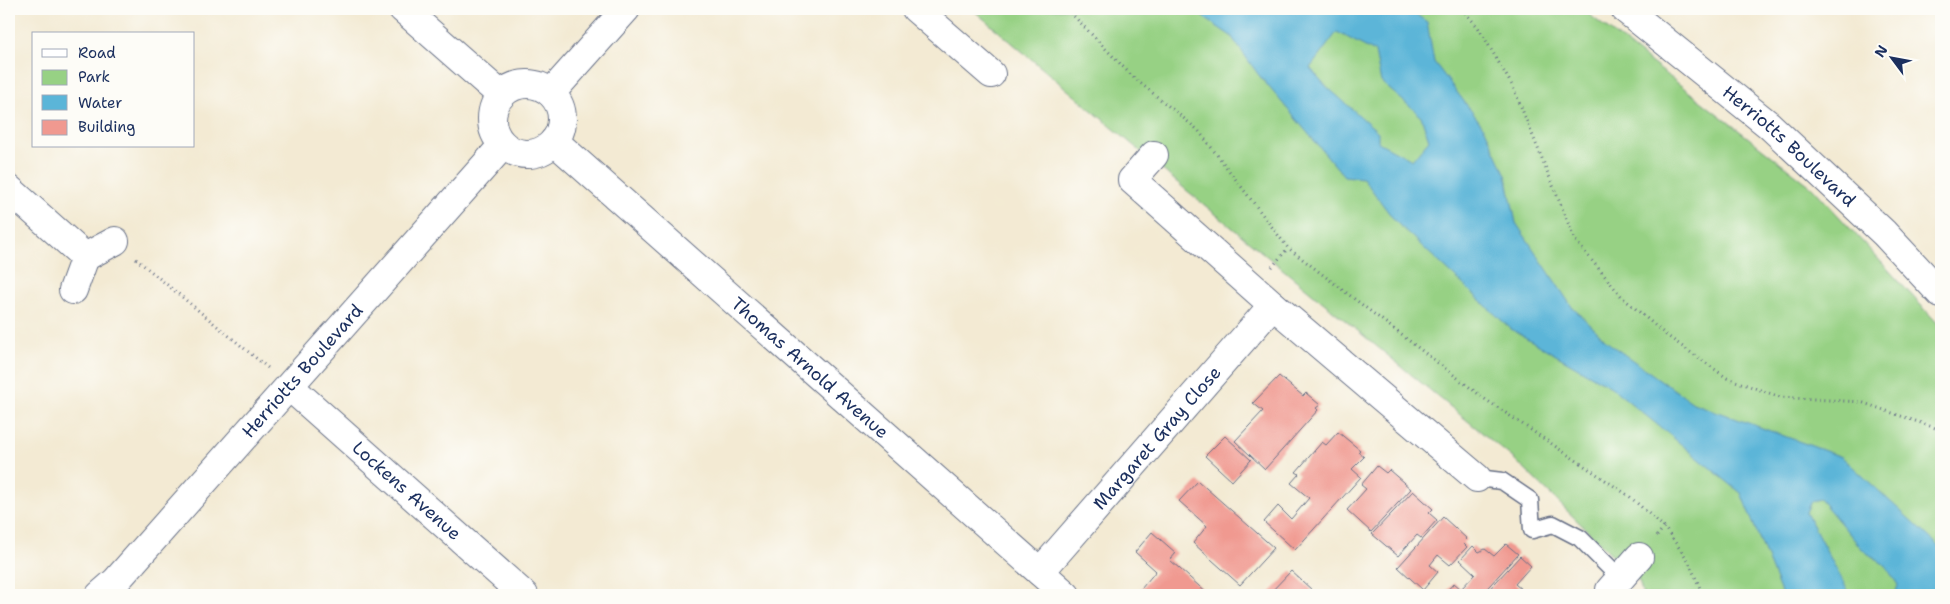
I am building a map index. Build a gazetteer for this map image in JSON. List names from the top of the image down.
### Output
{
  "streets": {
    "street": [
      "Herriotts Boulevard",
      "Thomas Arnold Avenue",
      "Margaret Gray Close",
      "Lockens Avenue"
    ]
  },
  "crossings": [
    ["Herriotts Boulevard", "Thomas Arnold Avenue"],
    ["Herriotts Boulevard", "Lockens Avenue"],
    ["Thomas Arnold Avenue", "Margaret Gray Close"]
  ],
  "legend": [
    "Road",
    "Park",
    "Water",
    "Building"
  ],
  "north": "top left"
}
